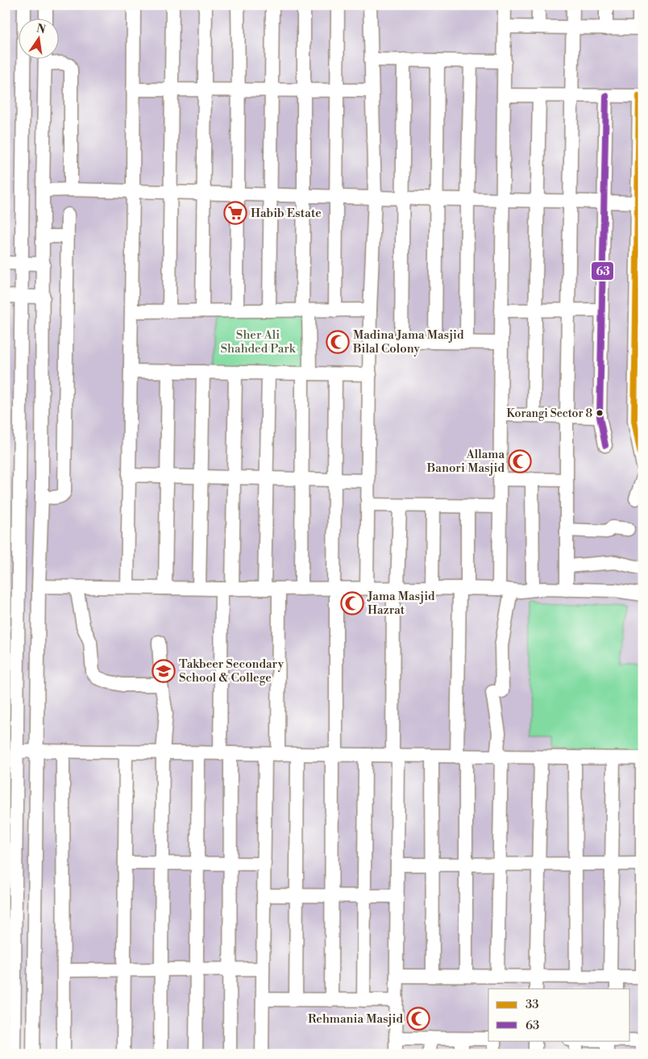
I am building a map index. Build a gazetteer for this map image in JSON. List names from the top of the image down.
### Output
{
  "parks": ["Sher Ali Shahded Park"],
  "places": {
    "supermarket": ["Habib Estate"],
    "mosque": [
      "Madina Jama Masjid Bilal Colony",
      "Allama Banori Masjid",
      "Jama Masjid Hazrat",
      "Rehmania Masjid"
    ],
    "other": ["Korangi Sector 8"],
    "school or university": ["Takbeer Secondary School & College"]
  },
  "lines": ["transit line 33", "transit line 63"],
  "legend": ["33", "63"],
  "north": "top"
}
